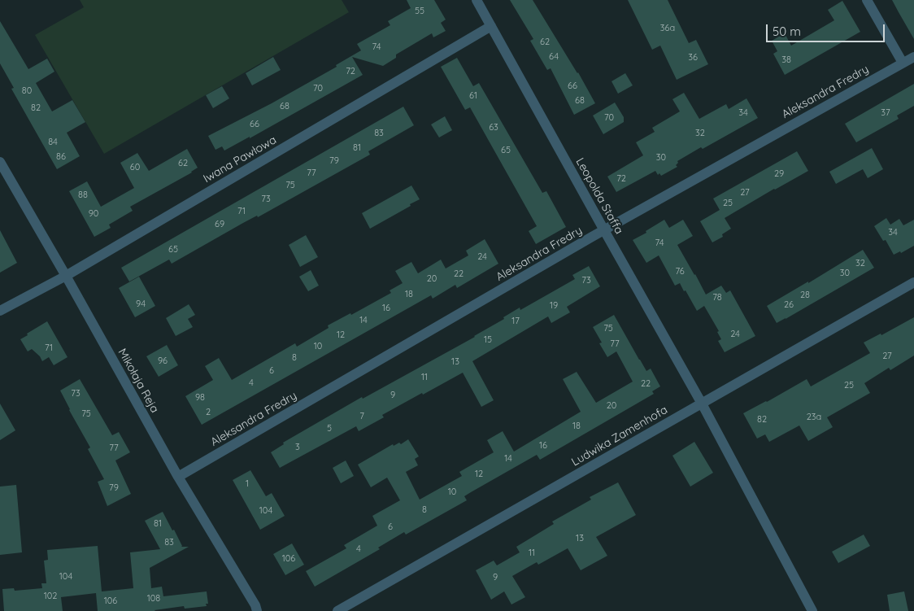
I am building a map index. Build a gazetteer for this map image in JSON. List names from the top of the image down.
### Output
{
  "streets": {
    "street": [
      "Aleksandra Fredry",
      "Iwana Pawłowa",
      "Leopolda Staffa",
      "Mikołaja Reja",
      "Ludwika Zamenhofa"
    ]
  },
  "crossings": [
    ["Aleksandra Fredry", "Leopolda Staffa"],
    ["Aleksandra Fredry", "Mikołaja Reja"],
    ["Iwana Pawłowa", "Leopolda Staffa"],
    ["Iwana Pawłowa", "Mikołaja Reja"],
    ["Leopolda Staffa", "Ludwika Zamenhofa"]
  ],
  "house_numbers": [
    "55",
    "36a",
    "62",
    "74",
    "64",
    "36",
    "38",
    "72",
    "66",
    "70",
    "80",
    "61",
    "68",
    "68",
    "82",
    "34",
    "37",
    "70",
    "66",
    "63",
    "83",
    "32",
    "84",
    "81",
    "65",
    "86",
    "30",
    "79",
    "62",
    "60",
    "77",
    "29",
    "72",
    "75",
    "27",
    "88",
    "73",
    "25",
    "71",
    "90",
    "69",
    "34",
    "74",
    "65",
    "24",
    "32",
    "76",
    "30",
    "22",
    "20",
    "73",
    "18",
    "28",
    "78",
    "94",
    "26",
    "19",
    "16",
    "14",
    "17",
    "75",
    "24",
    "12",
    "15",
    "77",
    "10",
    "71",
    "27",
    "8",
    "96",
    "13",
    "6",
    "11",
    "4",
    "22",
    "25",
    "73",
    "9",
    "98",
    "20",
    "2",
    "75",
    "7",
    "23a",
    "82",
    "18",
    "5",
    "16",
    "3",
    "77",
    "14",
    "12",
    "1",
    "79",
    "10",
    "8",
    "104",
    "81",
    "6",
    "13",
    "83",
    "4",
    "11",
    "106",
    "104",
    "9",
    "102",
    "108",
    "106"
  ],
  "scale_bar": "50 m"
}
